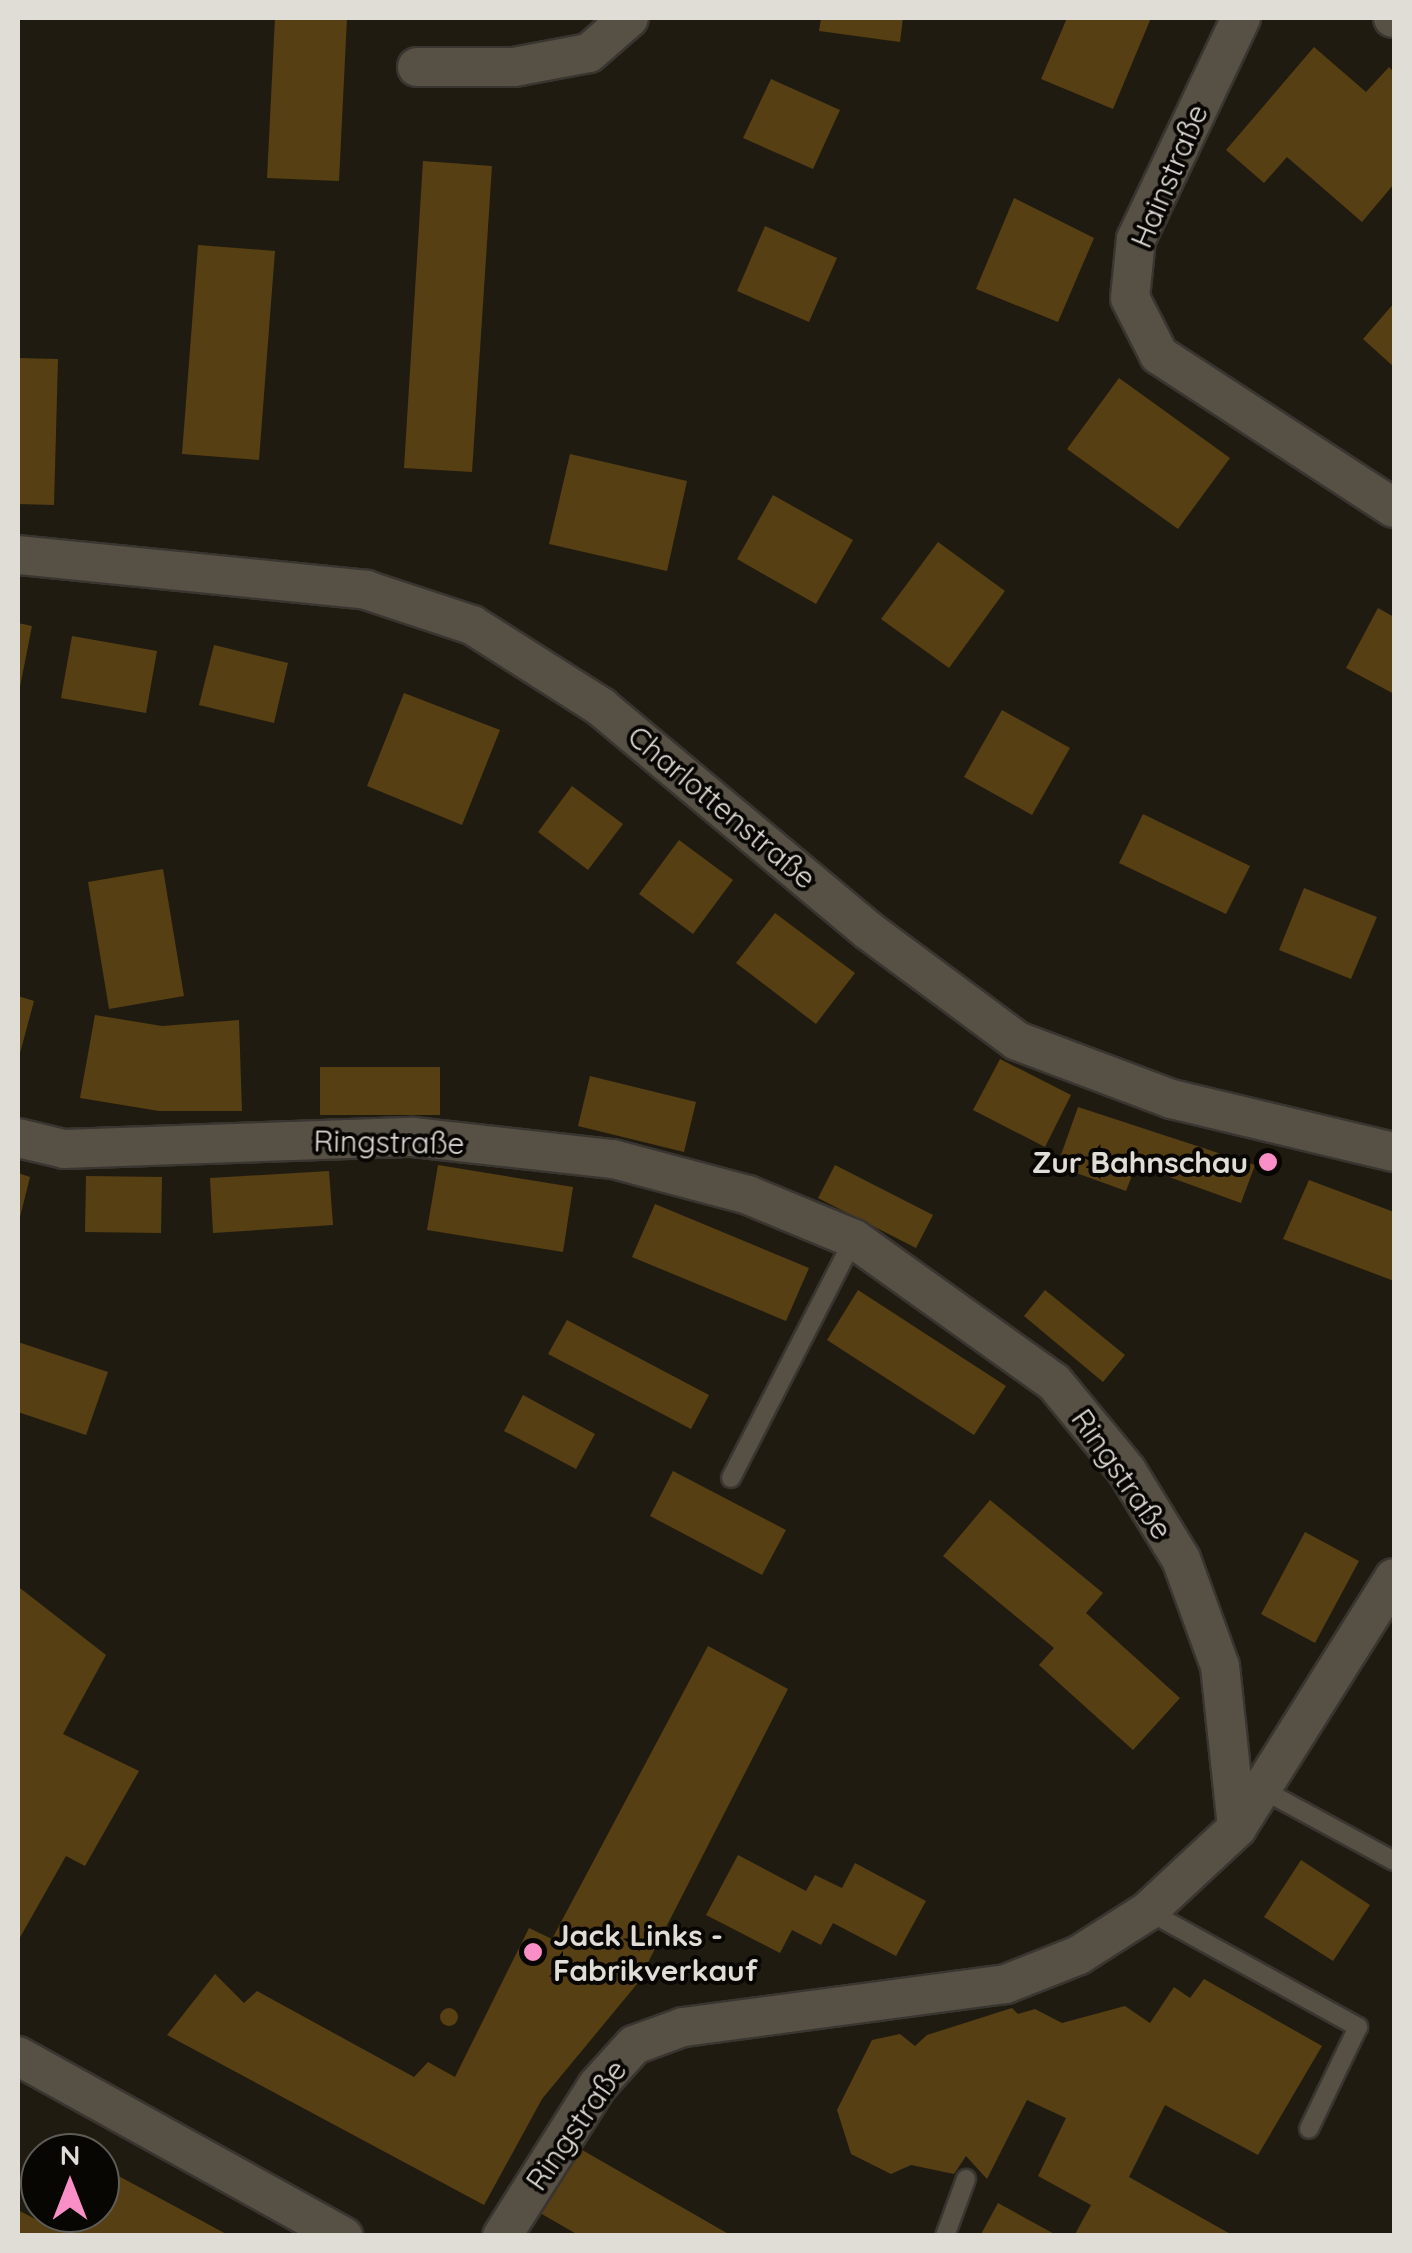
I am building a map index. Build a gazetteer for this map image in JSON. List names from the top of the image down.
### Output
{
  "streets": {
    "street": ["Hainstraße", "Charlottenstraße", "Ringstraße"]
  },
  "places": ["Zur Bahnschau", "Jack Links - Fabrikverkauf"],
  "north": "top"
}
